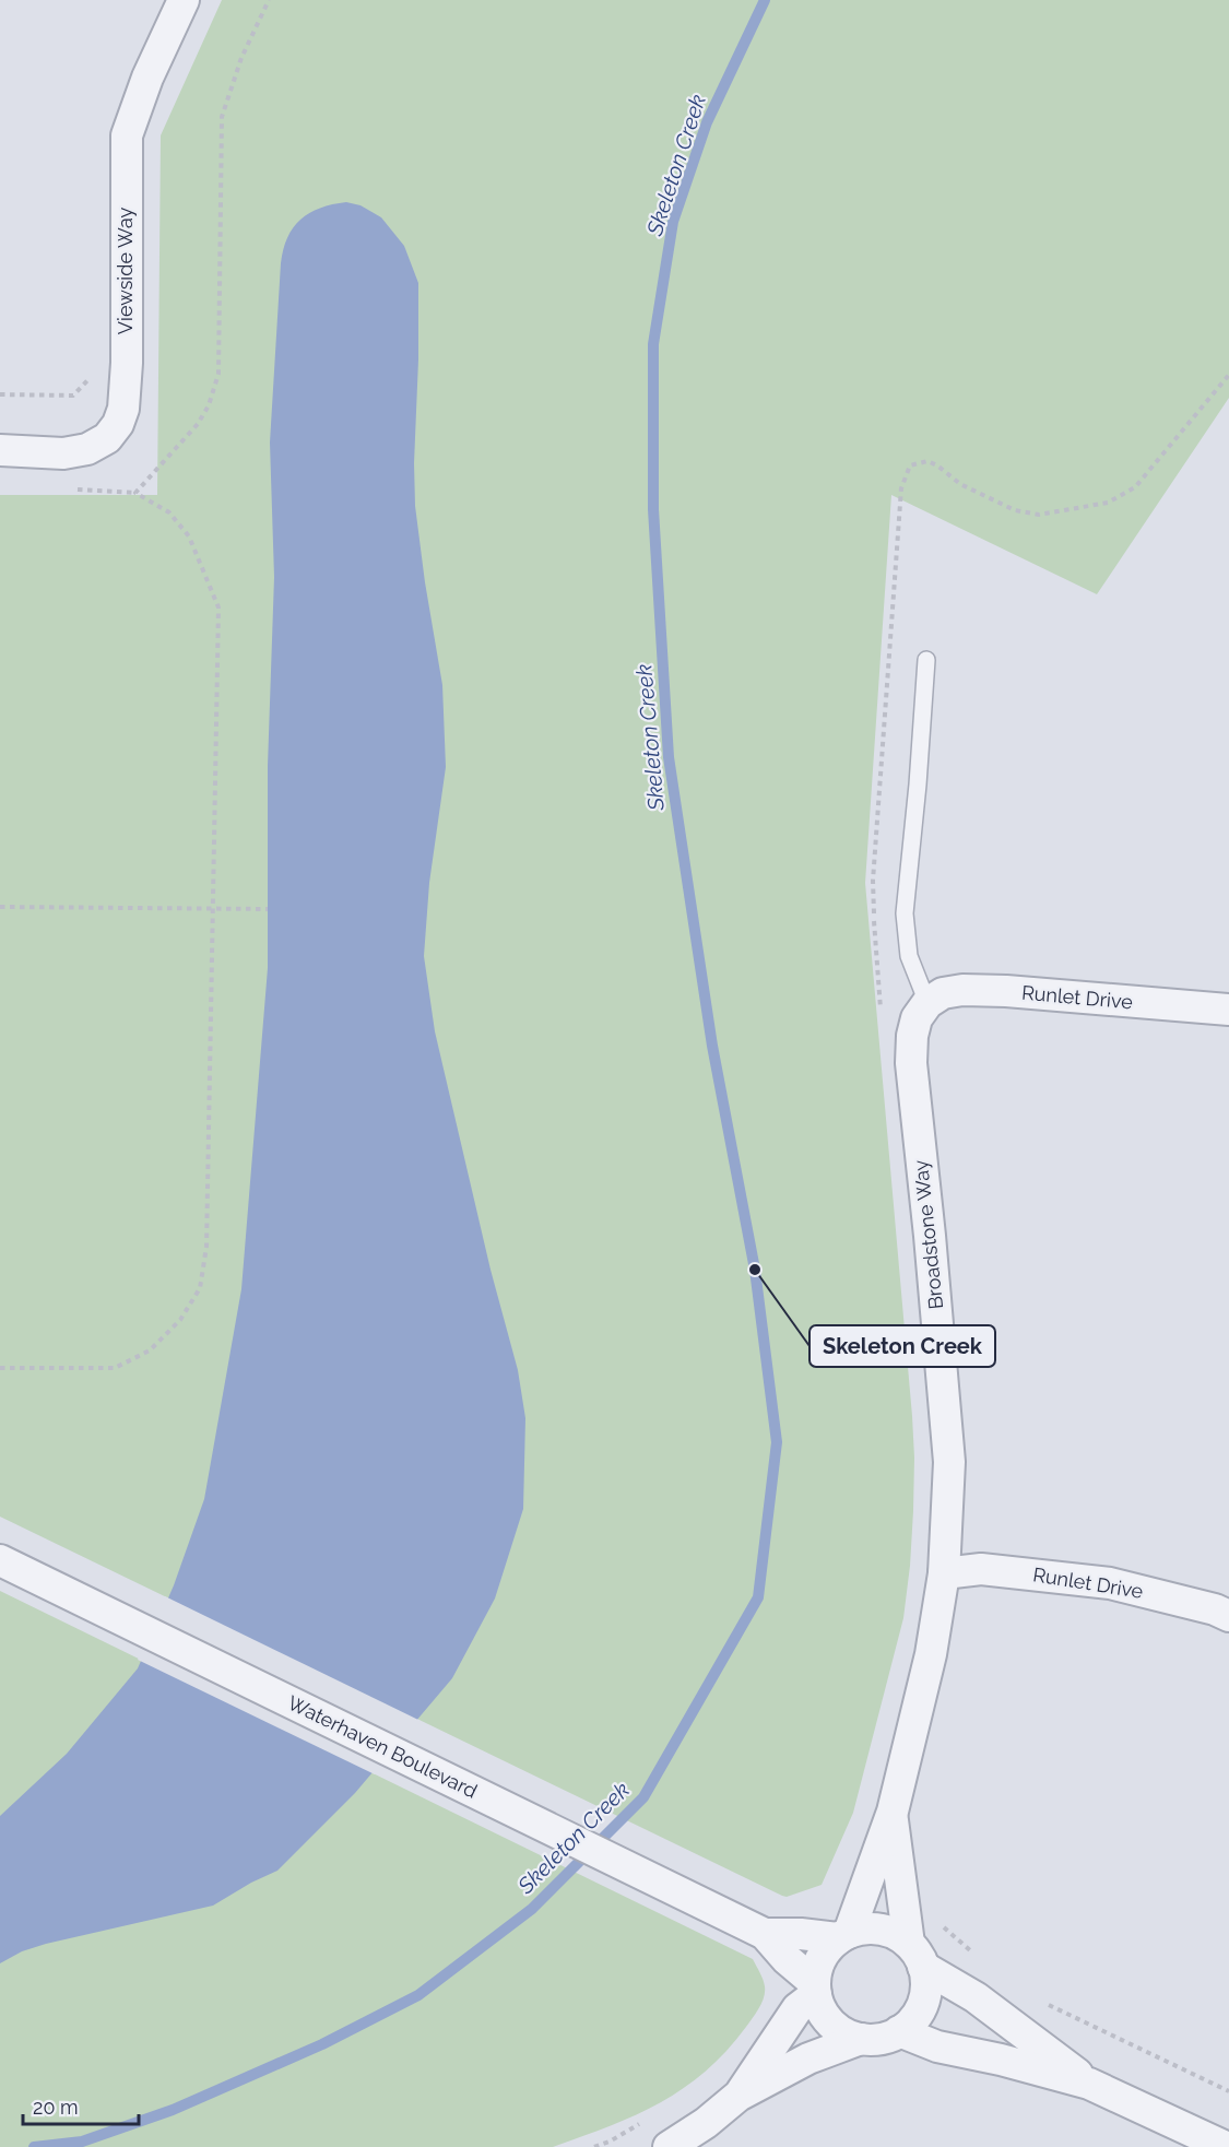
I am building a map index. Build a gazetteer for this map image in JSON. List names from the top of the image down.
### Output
{
  "streets": {
    "street": [
      "Viewside Way",
      "Runlet Drive",
      "Broadstone Way",
      "Waterhaven Boulevard"
    ]
  },
  "crossings": [
    ["Runlet Drive", "Broadstone Way"],
    ["Broadstone Way", "Waterhaven Boulevard"]
  ],
  "water": ["Skeleton Creek"],
  "places": ["Skeleton Creek"],
  "scale_bar": "20 m"
}
